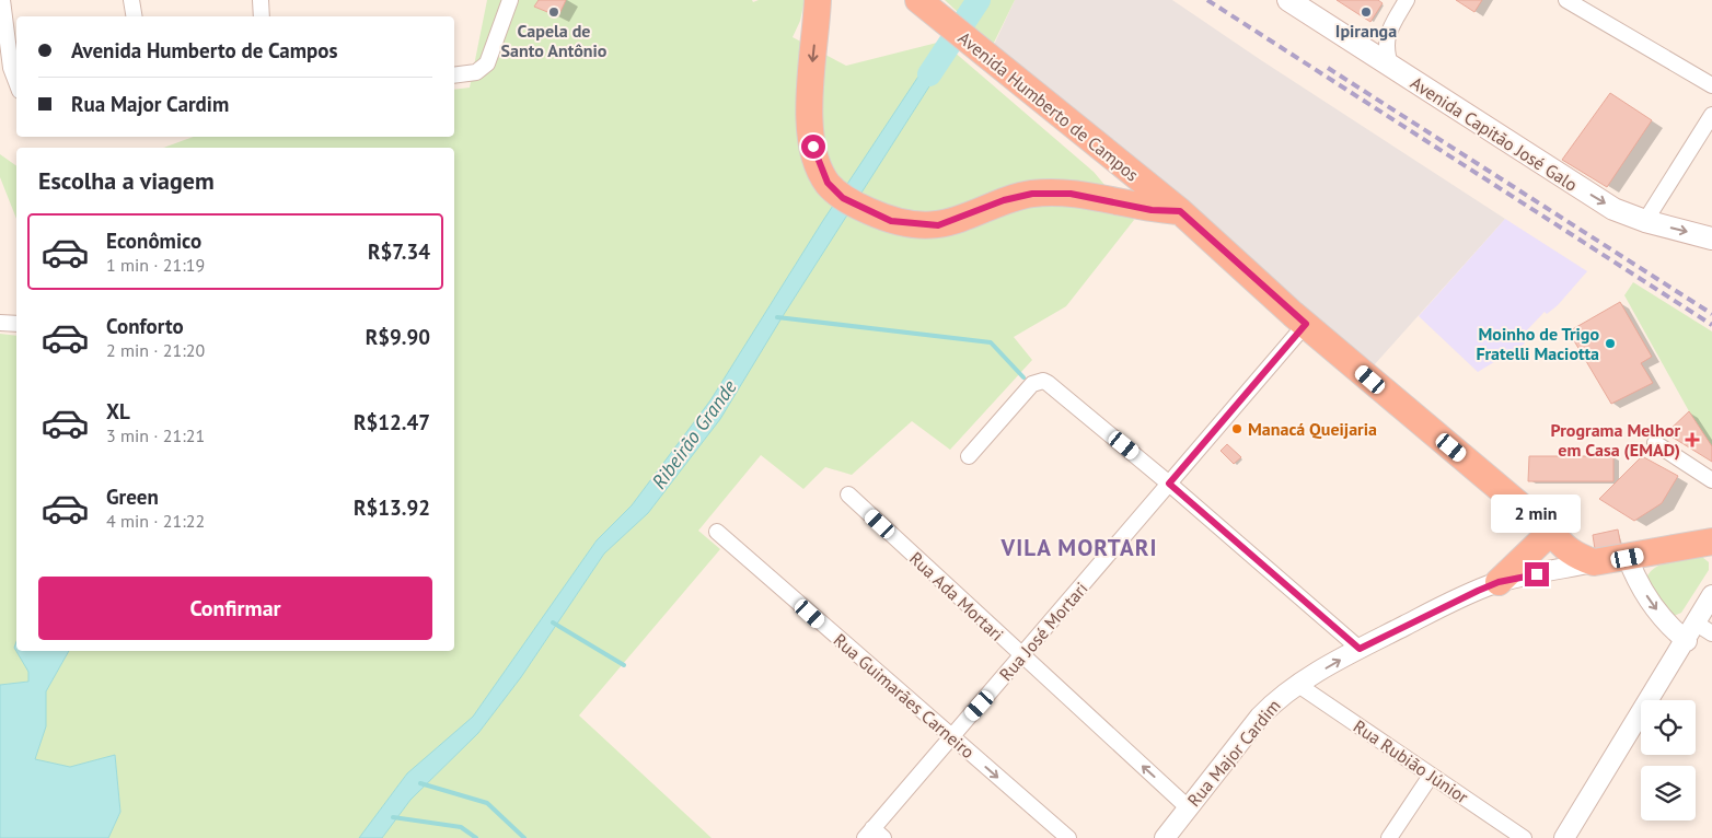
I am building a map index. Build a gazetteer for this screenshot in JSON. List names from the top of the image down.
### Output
{
  "streets": {
    "highway": ["Avenida Humberto de Campos", "Rua Major Cardim"],
    "main road": ["Avenida Capitão José Galo"],
    "street": [
      "Rua Ada Mortari",
      "Rua José Mortari",
      "Rua Guimarães Carneiro",
      "Rua Rubião Júnior"
    ]
  },
  "crossings": [
    ["Avenida Humberto de Campos", "Rua José Mortari"],
    ["Avenida Humberto de Campos", "Rua Major Cardim"],
    ["Rua Ada Mortari", "Rua José Mortari"],
    ["Rua Ada Mortari", "Rua Major Cardim"],
    ["Rua José Mortari", "Rua Guimarães Carneiro"],
    ["Rua Major Cardim", "Rua Rubião Júnior"]
  ],
  "one_way": ["Avenida Capitão José Galo", "Rua Ada Mortari"],
  "districts": ["VILA MORTARI"],
  "water": ["Ribeirão Grande"],
  "places": {
    "other": [
      "Capela de Santo Antônio",
      "Ipiranga",
      "Moinho de Trigo Fratelli Maciotta",
      "Manacá Queijaria"
    ],
    "health": ["Programa Melhor em Casa (EMAD)"]
  },
  "page": {
    "banner": ["Avenida Humberto de Campos", "Rua Major Cardim"],
    "heading": "Escolha a viagem",
    "list": [
      {
        "name": "Econômico",
        "note": "1 min · 21:19",
        "value": "R$7.34"
      },
      {
        "name": "Conforto",
        "note": "2 min · 21:20",
        "value": "R$9.90"
      },
      {
        "name": "XL",
        "note": "3 min · 21:21",
        "value": "R$12.47"
      },
      {
        "name": "Green",
        "note": "4 min · 21:22",
        "value": "R$13.92"
      }
    ],
    "bubble": "2 min",
    "buttons": "Confirmar"
  }
}
